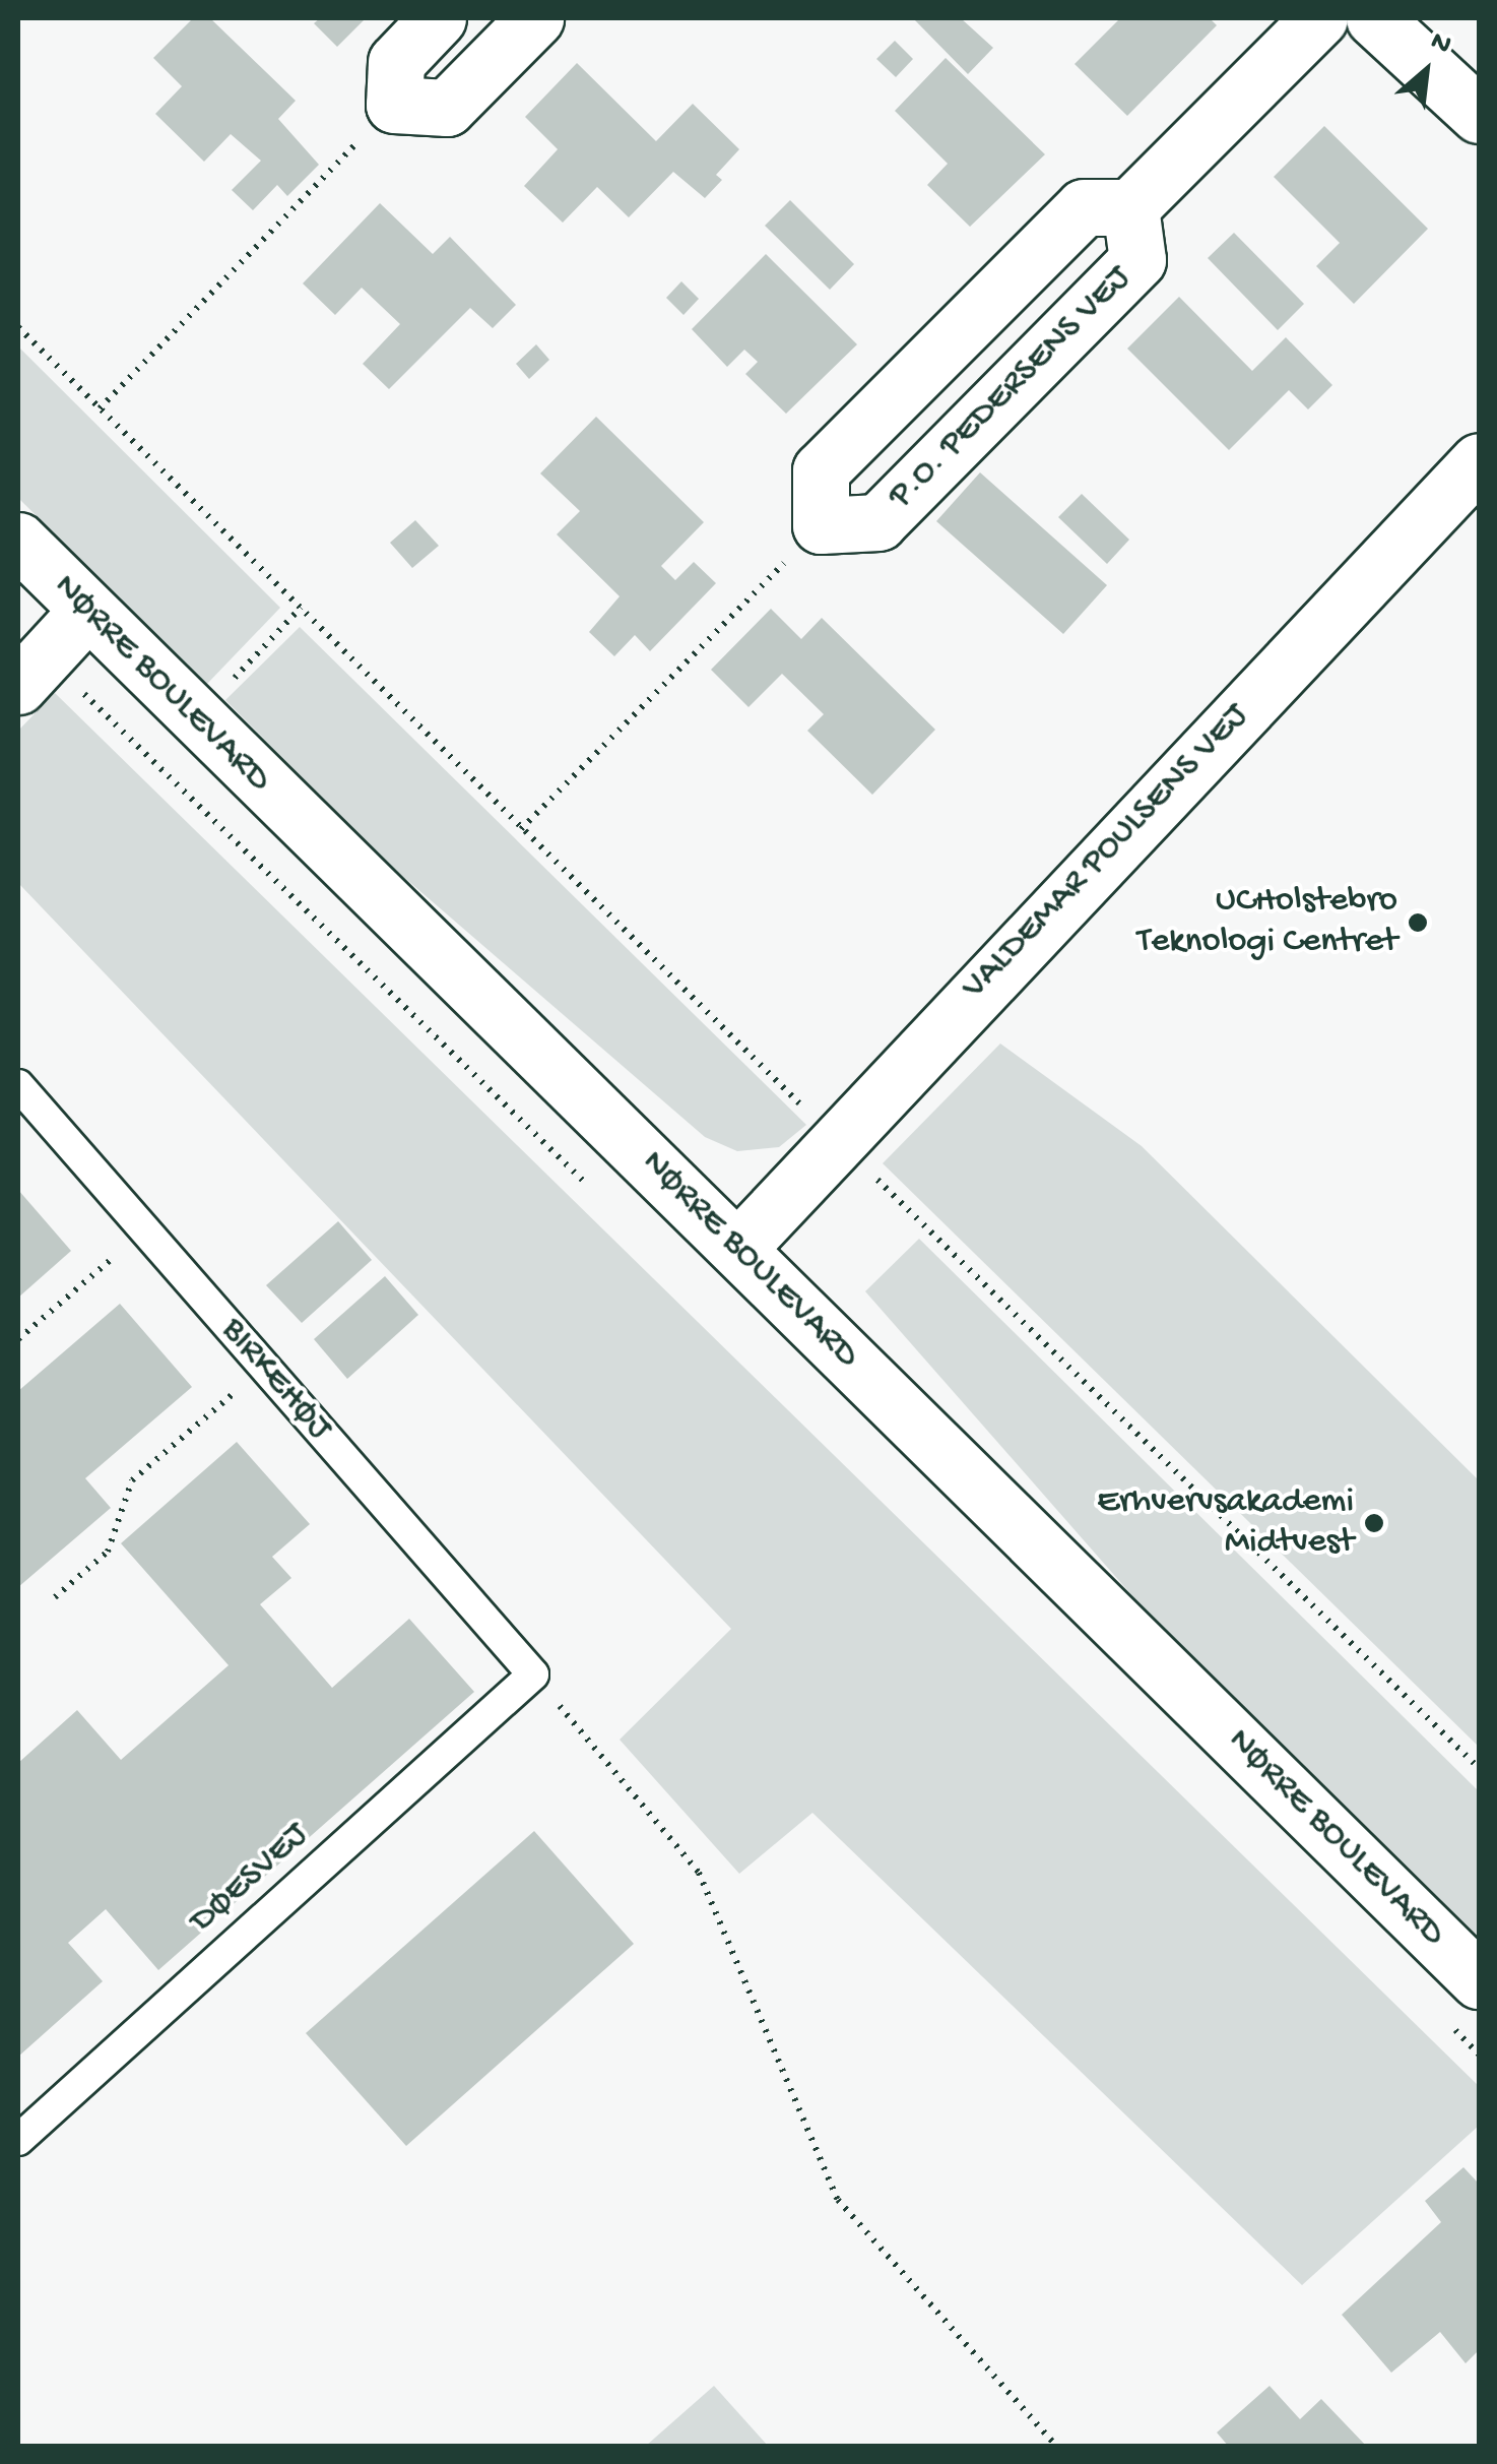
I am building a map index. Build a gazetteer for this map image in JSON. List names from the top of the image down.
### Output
{
  "streets": {
    "street": ["P.O. PEDERSENS VEJ", "NØRRE BOULEVARD", "VALDEMAR POULSENS VEJ"],
    "lane": ["BIRKEHØJ", "DØESVEJ"]
  },
  "crossings": [
    ["NØRRE BOULEVARD", "VALDEMAR POULSENS VEJ"],
    ["BIRKEHØJ", "DØESVEJ"]
  ],
  "places": ["UCHolstebro Teknologi Centret", "Erhvervsakademi Midtvest"],
  "north": "top right"
}
